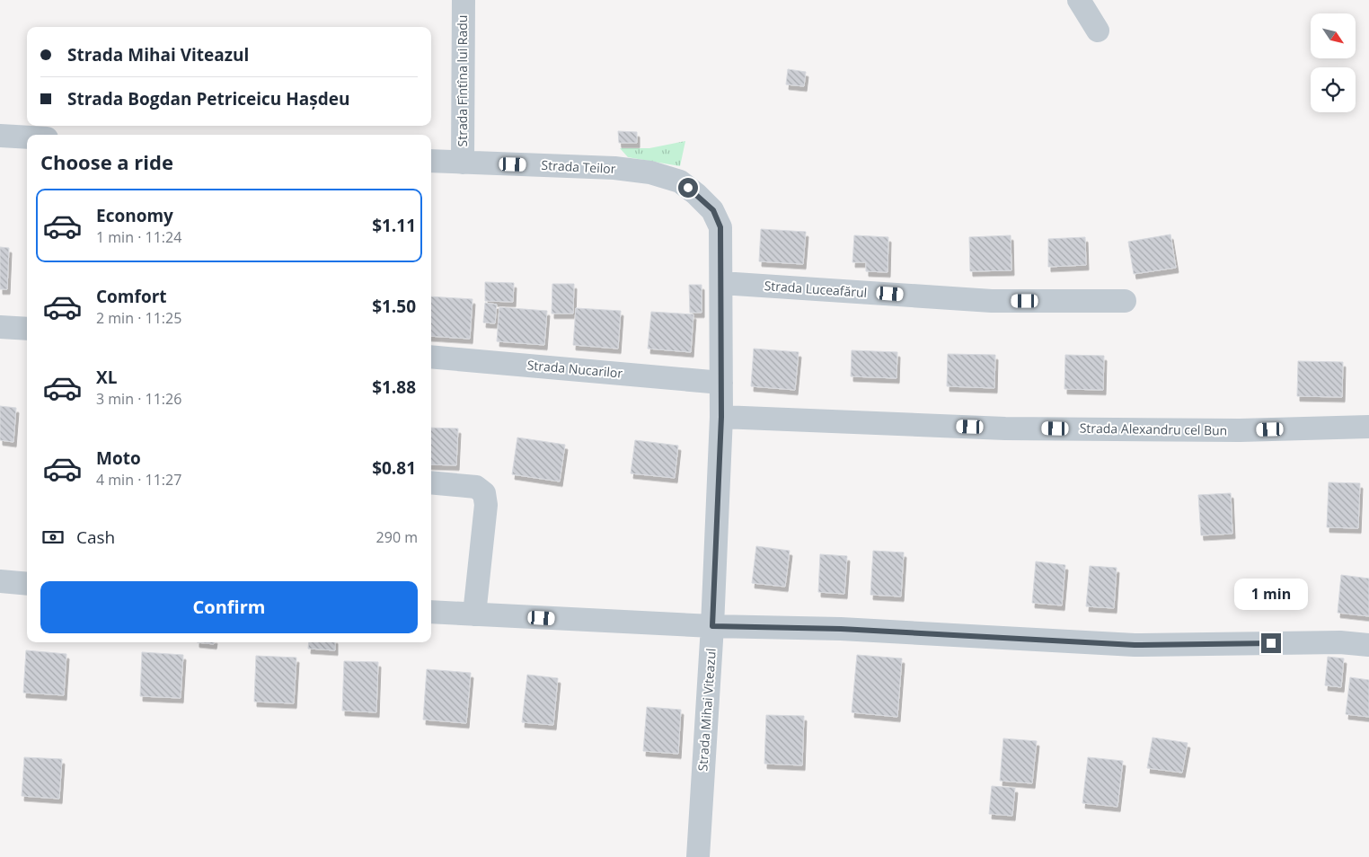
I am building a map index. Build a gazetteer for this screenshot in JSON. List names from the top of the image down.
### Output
{
  "streets": {
    "street": [
      "Strada Fîntîna lui Radu",
      "Strada Teilor",
      "Strada Luceafărul",
      "Strada Nucarilor",
      "Strada Alexandru cel Bun",
      "Strada Mihai Viteazul"
    ]
  },
  "crossings": [
    ["Strada Fîntîna lui Radu", "Strada Teilor"],
    ["Strada Teilor", "Strada Mihai Viteazul"],
    ["Strada Luceafărul", "Strada Mihai Viteazul"],
    ["Strada Nucarilor", "Strada Mihai Viteazul"],
    ["Strada Alexandru cel Bun", "Strada Mihai Viteazul"]
  ],
  "north": "bottom right",
  "page": {
    "banner": ["Strada Mihai Viteazul", "Strada Bogdan Petriceicu Hașdeu"],
    "heading": "Choose a ride",
    "list": [
      {
        "name": "Economy",
        "note": "1 min · 11:24",
        "value": "$1.11"
      },
      {
        "name": "Comfort",
        "note": "2 min · 11:25",
        "value": "$1.50"
      },
      {
        "name": "XL",
        "note": "3 min · 11:26",
        "value": "$1.88"
      },
      {
        "name": "Moto",
        "note": "4 min · 11:27",
        "value": "$0.81"
      }
    ],
    "pay": ["Cash", "290 m"],
    "buttons": "Confirm",
    "bubble": "1 min"
  }
}
